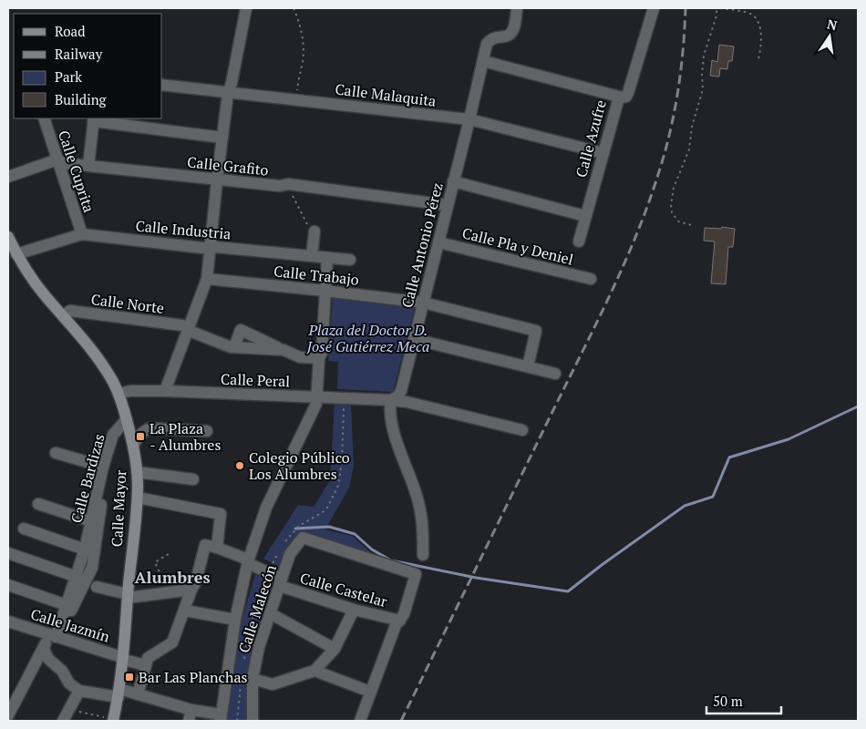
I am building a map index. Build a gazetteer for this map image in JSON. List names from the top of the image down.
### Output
{
  "streets": {
    "street": [
      "Calle Malaquita",
      "Calle Azufre",
      "Calle Grafito",
      "Calle Cuprita",
      "Calle Industria",
      "Calle Antonio Pérez",
      "Calle Pla y Deniel",
      "Calle Trabajo",
      "Calle Norte",
      "Calle Peral",
      "Calle Bardizas",
      "Calle Mayor",
      "Calle Castelar",
      "Calle Malecón",
      "Calle Jazmín"
    ]
  },
  "crossings": [
    ["Calle Malaquita", "Calle Azufre"],
    ["Calle Malaquita", "Calle Antonio Pérez"],
    ["Calle Azufre", "Calle Antonio Pérez"],
    ["Calle Grafito", "Calle Cuprita"],
    ["Calle Grafito", "Calle Antonio Pérez"],
    ["Calle Cuprita", "Calle Industria"],
    ["Calle Industria", "Calle Mayor"],
    ["Calle Industria", "Calle Malecón"],
    ["Calle Antonio Pérez", "Calle Pla y Deniel"],
    ["Calle Antonio Pérez", "Calle Trabajo"],
    ["Calle Antonio Pérez", "Calle Peral"],
    ["Calle Trabajo", "Calle Malecón"],
    ["Calle Norte", "Calle Mayor"],
    ["Calle Peral", "Calle Mayor"],
    ["Calle Peral", "Calle Malecón"],
    ["Calle Bardizas", "Calle Mayor"],
    ["Calle Bardizas", "Calle Jazmín"],
    ["Calle Mayor", "Calle Jazmín"],
    ["Calle Castelar", "Calle Malecón"]
  ],
  "districts": ["Alumbres"],
  "parks": ["Plaza del Doctor D. José Gutiérrez Meca"],
  "places": {
    "transit": ["La Plaza - Alumbres", "Bar Las Planchas"],
    "other": ["Colegio Público Los Alumbres"]
  },
  "legend": [
    "Road",
    "Railway",
    "Park",
    "Building"
  ],
  "scale_bar": "50 m",
  "north": "top"
}
